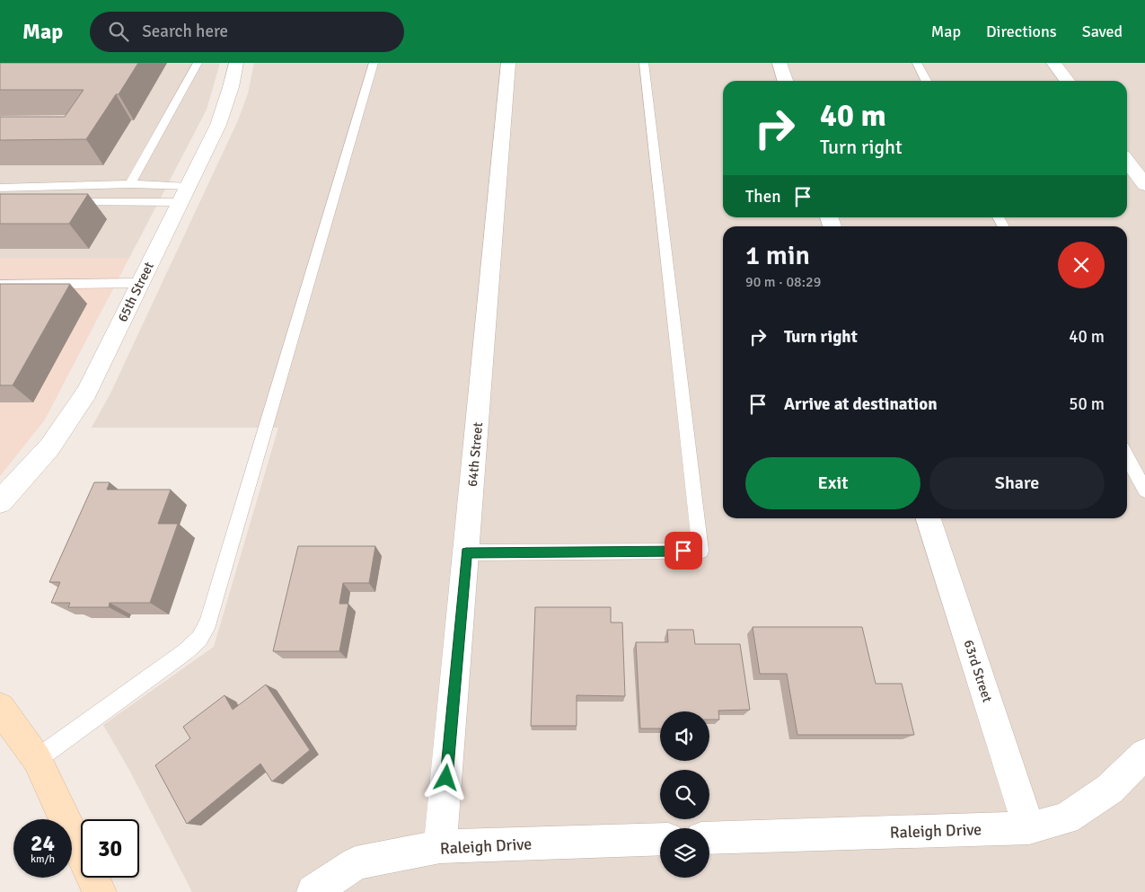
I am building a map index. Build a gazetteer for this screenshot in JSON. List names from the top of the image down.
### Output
{
  "streets": {
    "street": [
      "65th Street",
      "64th Street",
      "63rd Street",
      "Raleigh Drive"
    ]
  },
  "crossings": [
    ["64th Street", "Raleigh Drive"],
    ["63rd Street", "Raleigh Drive"]
  ],
  "page": {
    "header": "Map",
    "search": "Search here",
    "nav": ["Map", "Directions", "Saved"],
    "turn": ["40 m", "Turn right"],
    "then": "Then",
    "heading": ["1 min", "90 m · 08:29"],
    "list": [
      {
        "name": "Turn right",
        "value": "40 m"
      },
      {
        "name": "Arrive at destination",
        "value": "50 m"
      }
    ],
    "buttons": ["Exit", "Share"],
    "speed": "24 km/h",
    "limit": "30"
  }
}
